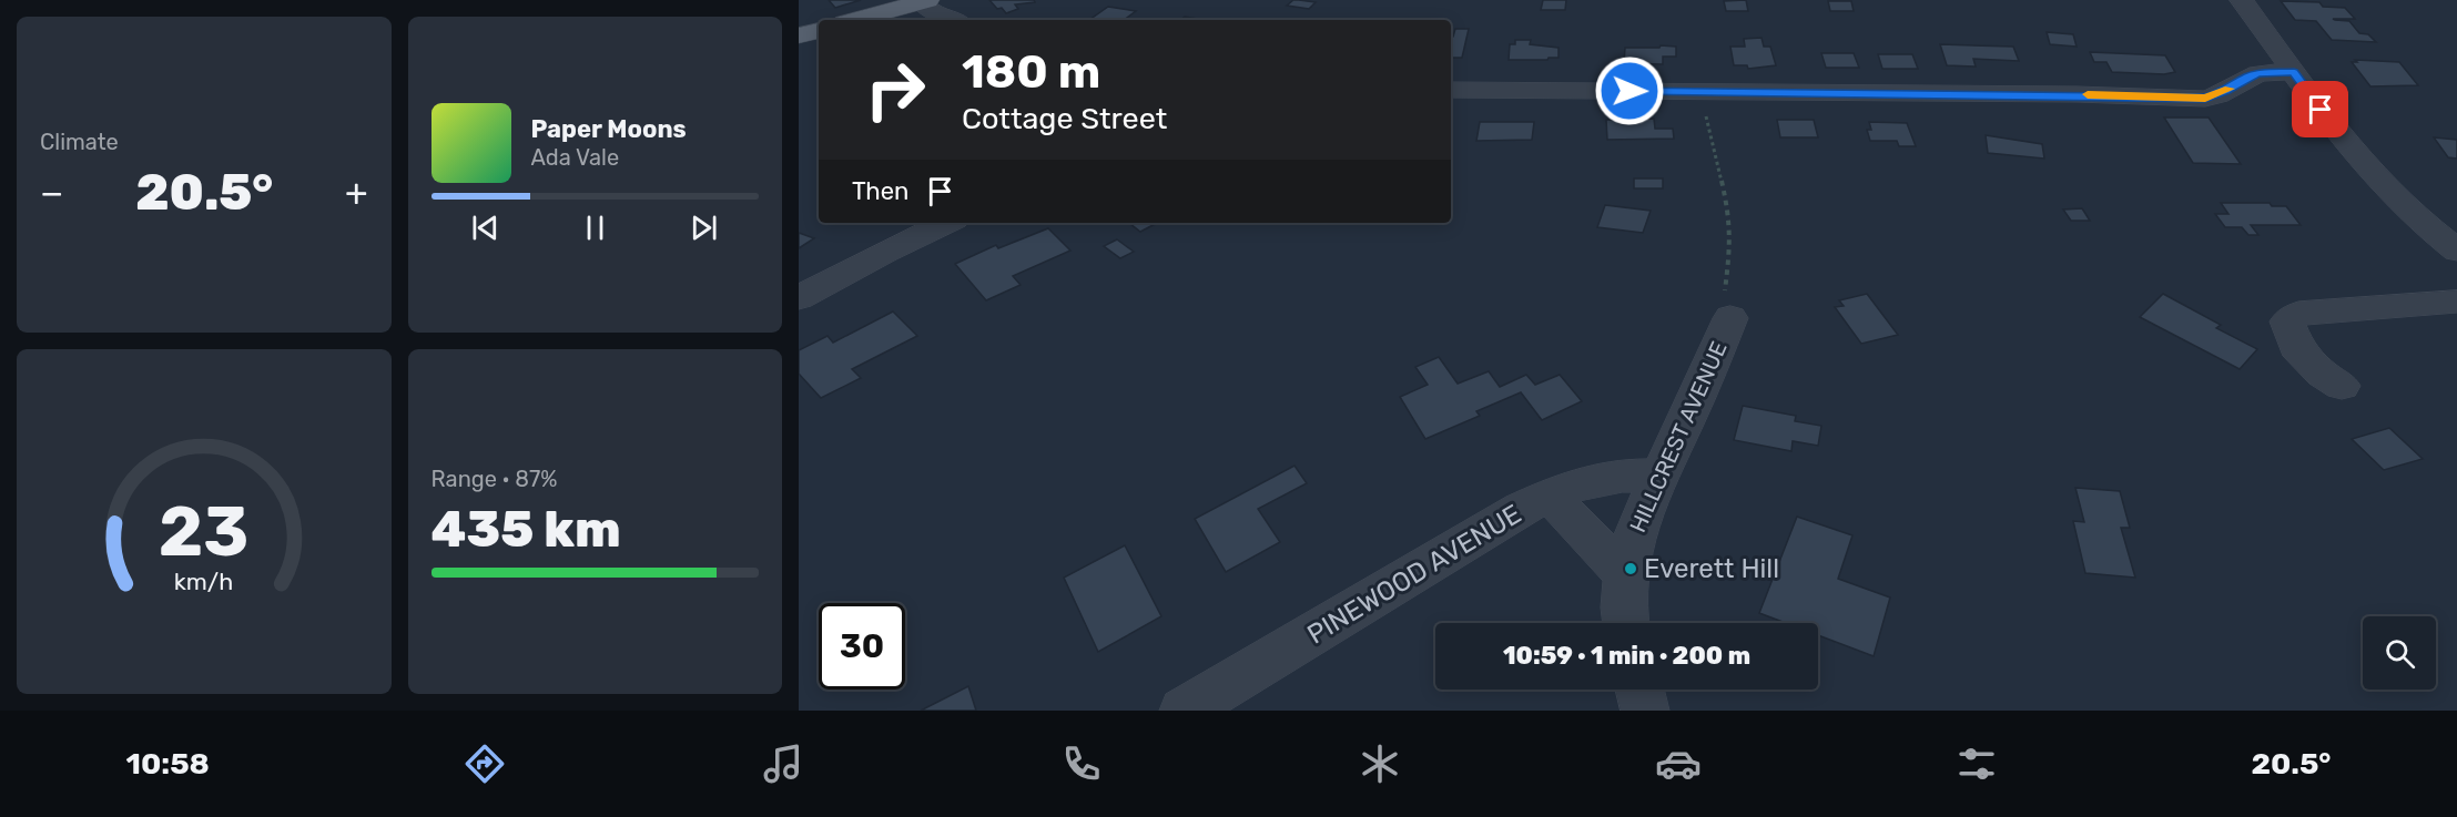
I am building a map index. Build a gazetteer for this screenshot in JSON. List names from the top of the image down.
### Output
{
  "streets": {
    "street": ["HILLCREST AVENUE", "PINEWOOD AVENUE"]
  },
  "crossings": [
    ["HILLCREST AVENUE", "PINEWOOD AVENUE"]
  ],
  "places": ["Everett Hill"],
  "page": {
    "tile": [
      "Climate",
      ["Range · 87%", "435 km"]
    ],
    "turn": ["180 m", "Cottage Street"],
    "song": ["Paper Moons", "Ada Vale"],
    "then": "Then",
    "heat": ["−", "20.5°", "+"],
    "limit": "30",
    "trip": "10:59 · 1 min · 200 m",
    "tabs": ["10:58", "20.5°"],
    "gauge": ["23", "km/h"]
  }
}
